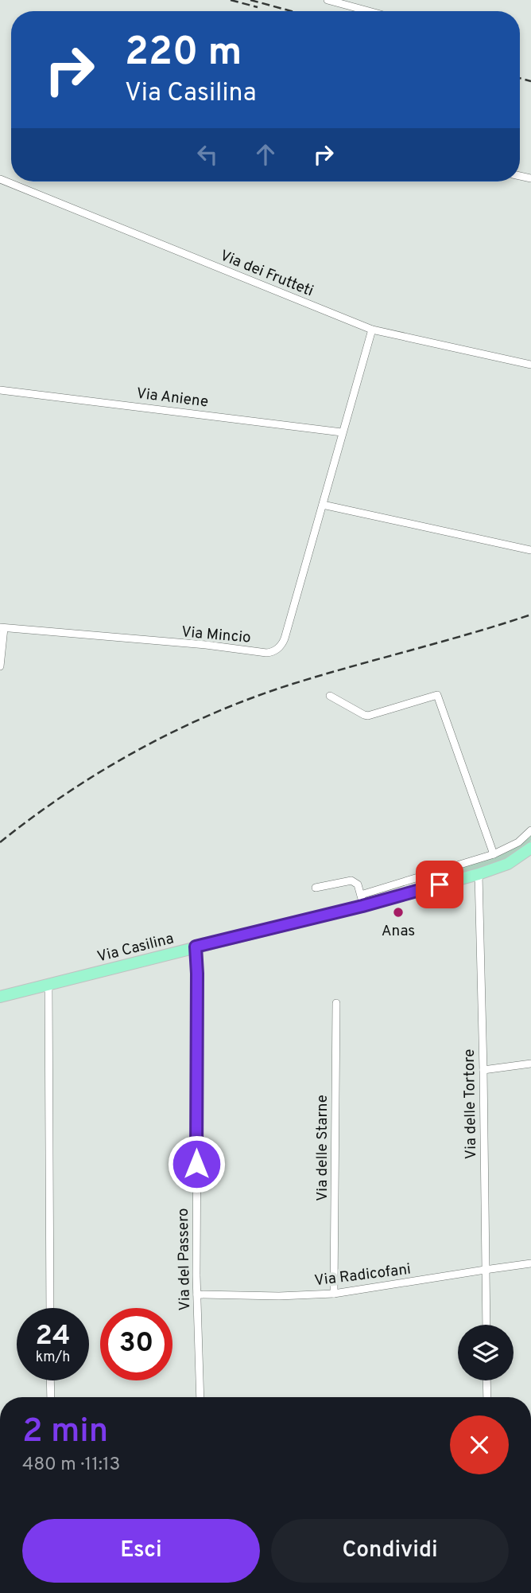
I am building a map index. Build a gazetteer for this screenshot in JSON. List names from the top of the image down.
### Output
{
  "streets": {
    "main road": ["Via Casilina"],
    "street": [
      "Via dei Frutteti",
      "Via Aniene",
      "Via Mincio",
      "Via delle Tortore",
      "Via delle Starne",
      "Via del Passero",
      "Via Radicofani"
    ]
  },
  "crossings": [
    ["Via dei Frutteti", "Via Mincio"],
    ["Via Aniene", "Via Mincio"],
    ["Via Casilina", "Via delle Tortore"],
    ["Via Casilina", "Via del Passero"],
    ["Via delle Tortore", "Via Radicofani"],
    ["Via delle Starne", "Via Radicofani"],
    ["Via del Passero", "Via Radicofani"]
  ],
  "places": ["Anas"],
  "page": {
    "turn": ["220 m", "Via Casilina"],
    "speed": "24 km/h",
    "limit": "30",
    "heading": ["2 min", "480 m · 11:13"],
    "buttons": ["Esci", "Condividi"]
  }
}
